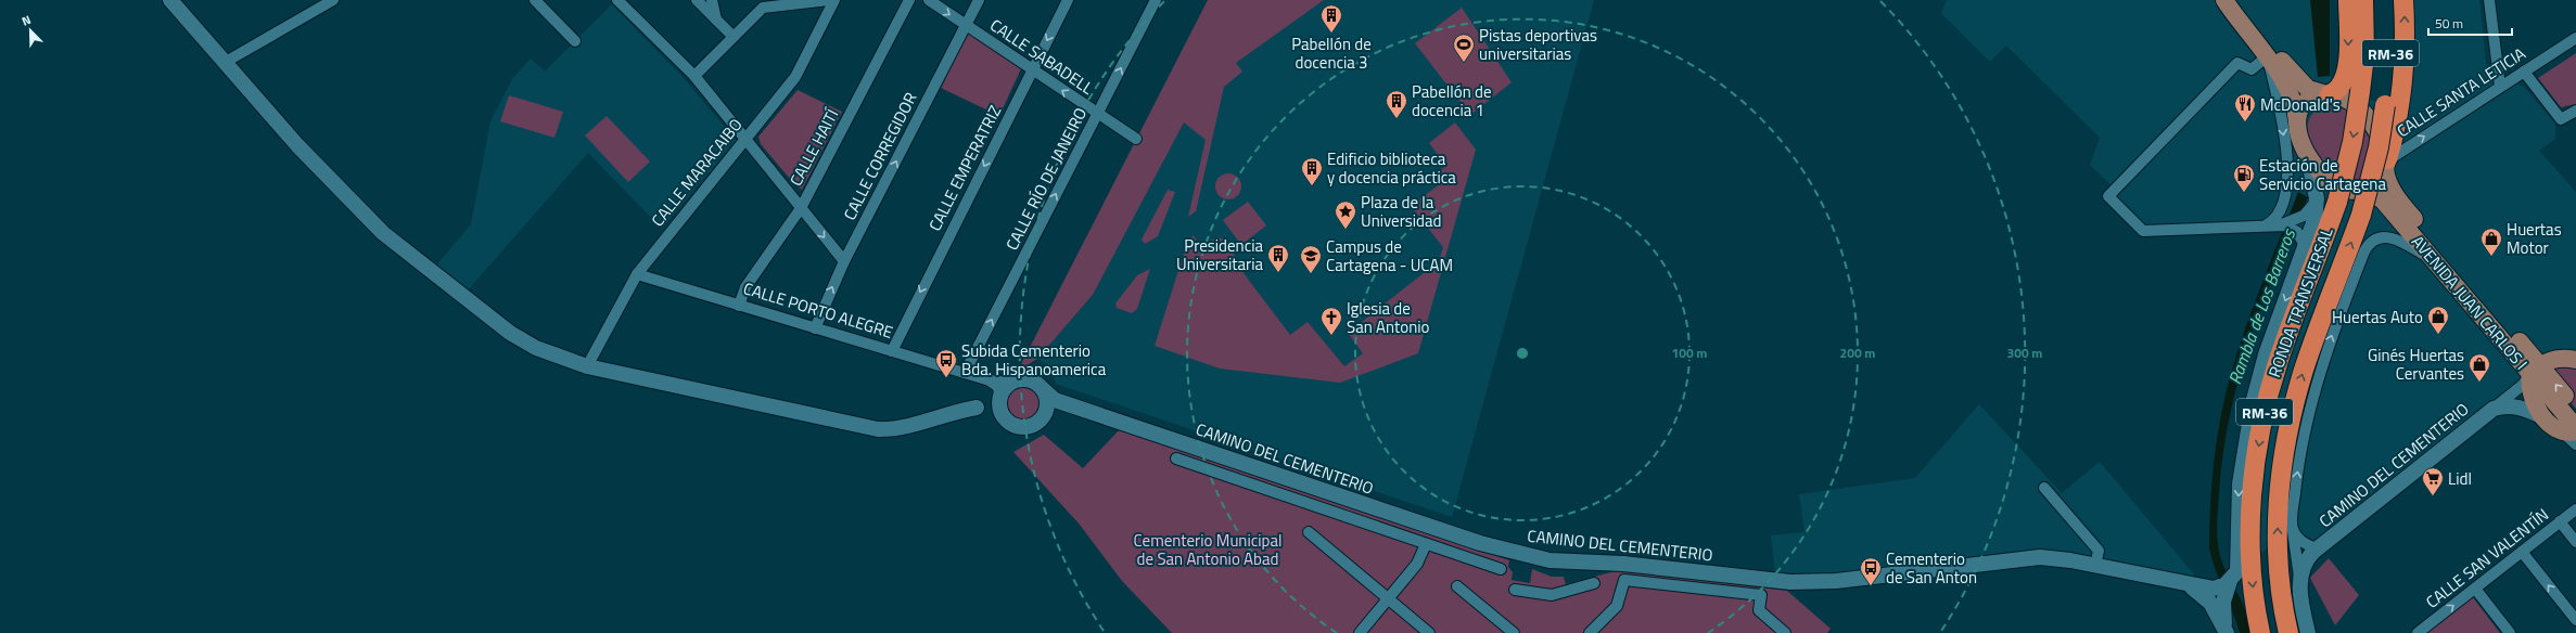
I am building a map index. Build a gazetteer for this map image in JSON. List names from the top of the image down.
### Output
{
  "streets": {
    "highway": ["RM-36", "RONDA TRANSVERSAL"],
    "main road": ["AVENIDA JUAN CARLOS I", "CAMINO DEL CEMENTERIO"],
    "street": [
      "CALLE SABADELL",
      "CALLE SANTA LETICIA",
      "CALLE HAITÍ",
      "CALLE CORREGIDOR",
      "CALLE EMPERATRIZ",
      "CALLE MARACAIBO",
      "CALLE RÍO DE JANEIRO",
      "CALLE PORTO ALEGRE",
      "CALLE SAN VALENTÍN"
    ]
  },
  "crossings": [
    ["CALLE SABADELL", "CALLE CORREGIDOR"],
    ["CALLE SABADELL", "CALLE EMPERATRIZ"],
    ["CALLE SABADELL", "CALLE RÍO DE JANEIRO"],
    ["CALLE SANTA LETICIA", "AVENIDA JUAN CARLOS I"],
    ["CALLE HAITÍ", "CALLE PORTO ALEGRE"],
    ["CALLE CORREGIDOR", "CALLE PORTO ALEGRE"],
    ["CALLE EMPERATRIZ", "CALLE PORTO ALEGRE"],
    ["CALLE MARACAIBO", "CALLE PORTO ALEGRE"],
    ["CALLE RÍO DE JANEIRO", "CALLE PORTO ALEGRE"],
    ["AVENIDA JUAN CARLOS I", "CAMINO DEL CEMENTERIO"],
    ["CALLE PORTO ALEGRE", "CAMINO DEL CEMENTERIO"]
  ],
  "one_way": [
    "CALLE SANTA LETICIA",
    "CALLE CORREGIDOR",
    "CALLE EMPERATRIZ",
    "CALLE RÍO DE JANEIRO",
    "CALLE SAN VALENTÍN"
  ],
  "water": ["Rambla de Los Barreros"],
  "parks": ["Cementerio Municipal de San Antonio Abad"],
  "places": {
    "building": [
      "Pabellón de docencia 3",
      "Pabellón de docencia 1",
      "Edificio biblioteca y docencia práctica",
      "Presidencia Universitaria"
    ],
    "sports": ["Pistas deportivas universitarias"],
    "restaurant": ["McDonald's"],
    "fuel station": ["Estación de Servicio Cartagena"],
    "place": ["Plaza de la Universidad"],
    "shop": ["Huertas Motor", "Huertas Auto", "Ginés Huertas Cervantes"],
    "school or university": ["Campus de Cartagena - UCAM"],
    "church": ["Iglesia de San Antonio"],
    "bus stop": ["Subida Cementerio Bda. Hispanoamerica", "Cementerio de San Anton"],
    "supermarket": ["Lidl"]
  },
  "scale_bar": "50 m",
  "north": "top left",
  "rings": ["100 m", "200 m", "300 m"]
}
